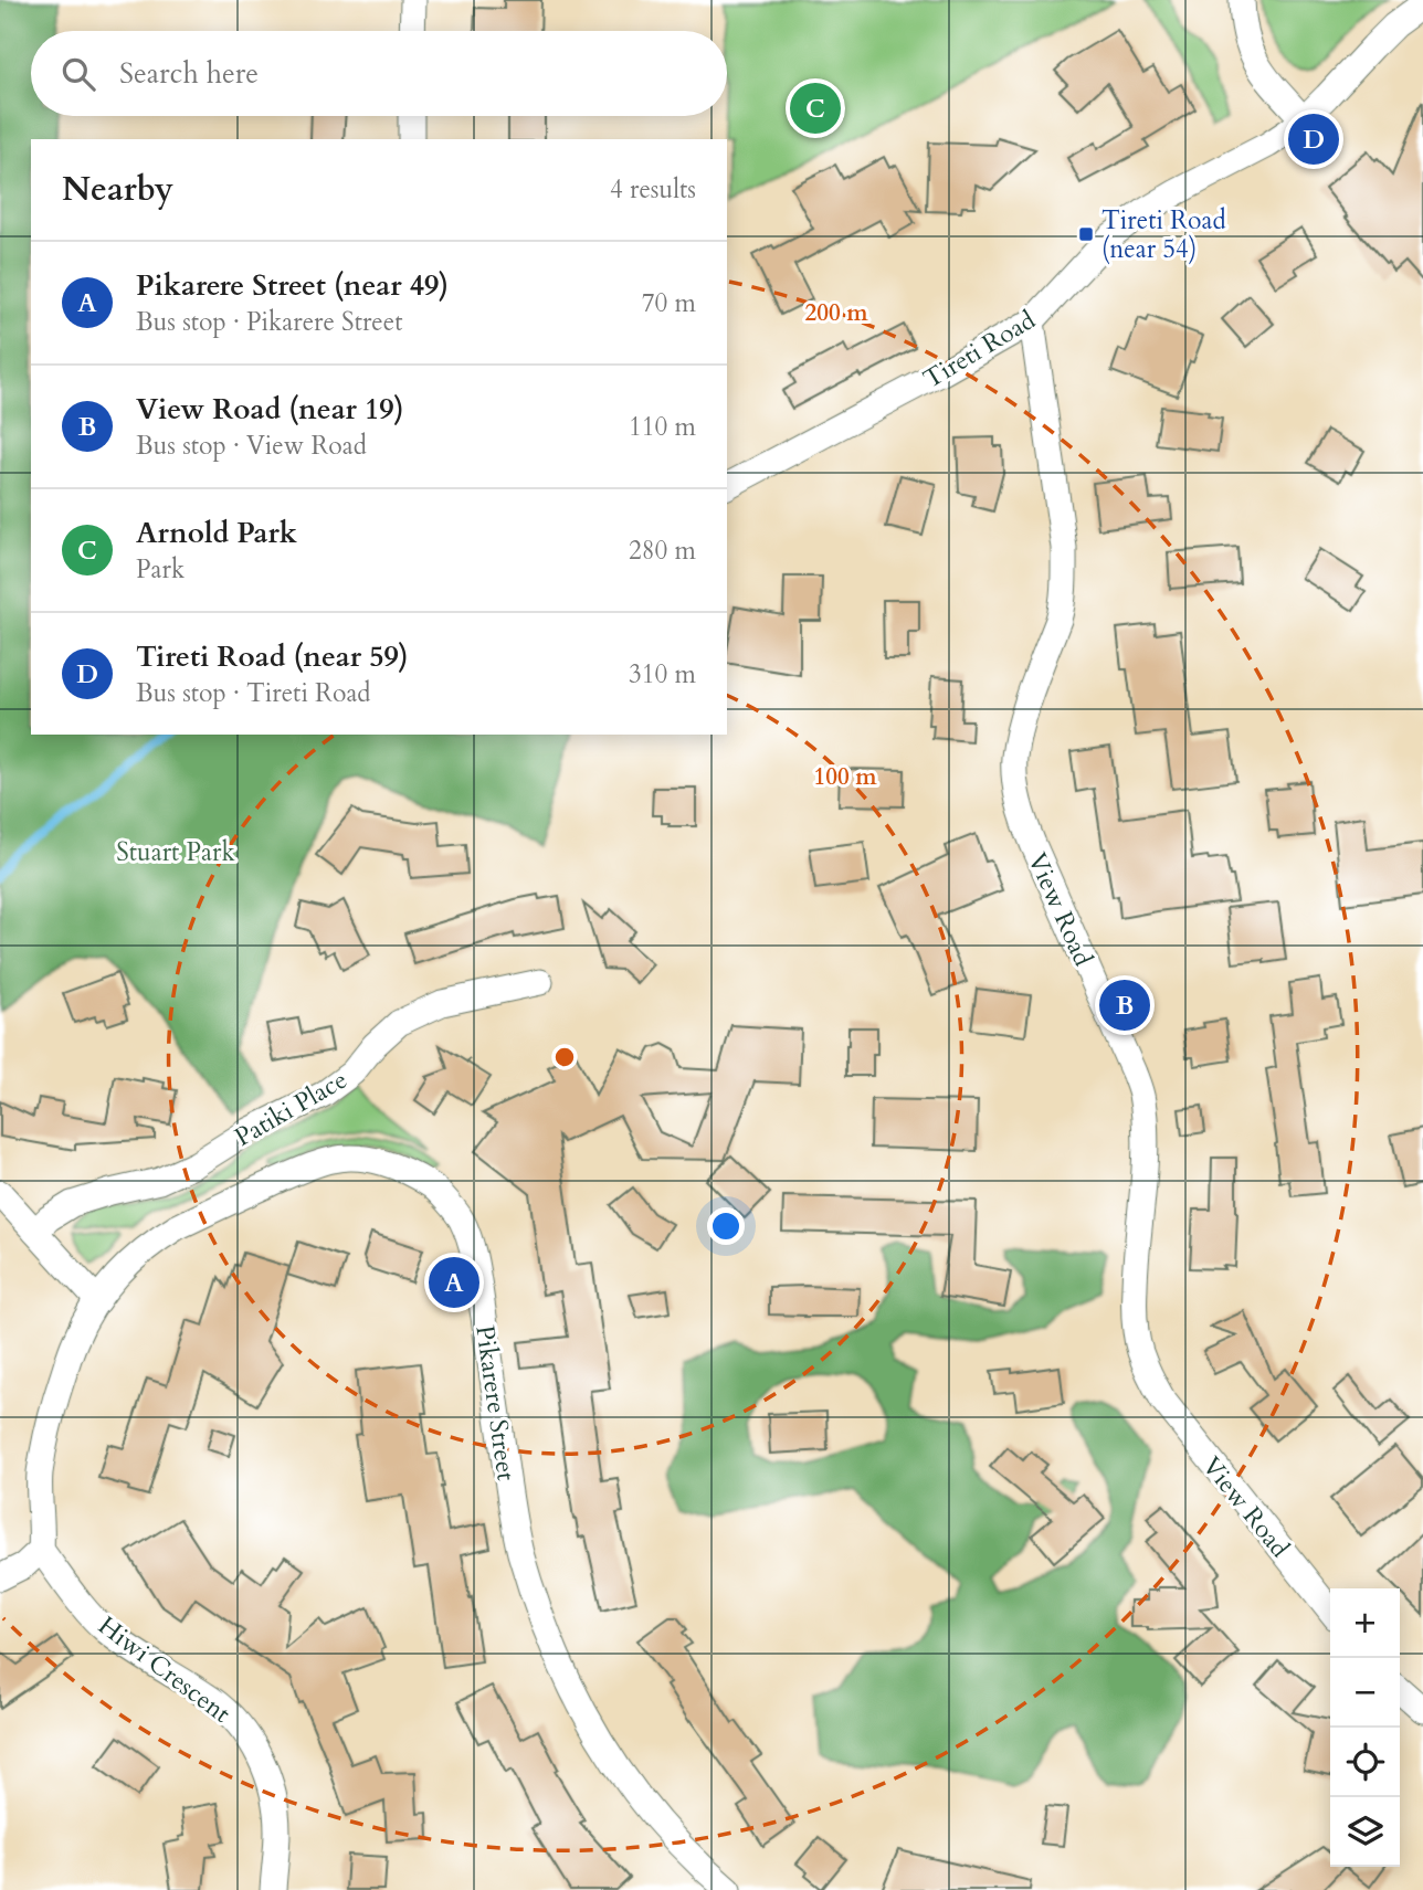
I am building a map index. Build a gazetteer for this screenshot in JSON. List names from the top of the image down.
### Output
{
  "streets": {
    "street": [
      "Tireti Road",
      "View Road",
      "Patiki Place",
      "Pikarere Street",
      "Hiwi Crescent"
    ]
  },
  "crossings": [
    ["Tireti Road", "View Road"],
    ["Pikarere Street", "Hiwi Crescent"]
  ],
  "parks": ["Stuart Park"],
  "places": {
    "transit": ["Tireti Road (near 54)"]
  },
  "page": {
    "search": "Search here",
    "pins": [
      "C",
      "D",
      "B",
      "A"
    ],
    "heading": ["Nearby", "4 results"],
    "list": [
      {
        "mark": "A",
        "name": "Pikarere Street (near 49)",
        "note": "Bus stop · Pikarere Street",
        "value": "70 m"
      },
      {
        "mark": "B",
        "name": "View Road (near 19)",
        "note": "Bus stop · View Road",
        "value": "110 m"
      },
      {
        "mark": "C",
        "name": "Arnold Park",
        "note": "Park",
        "value": "280 m"
      },
      {
        "mark": "D",
        "name": "Tireti Road (near 59)",
        "note": "Bus stop · Tireti Road",
        "value": "310 m"
      }
    ],
    "map_buttons": ["+", "−"]
  },
  "rings": ["200 m", "100 m"]
}
